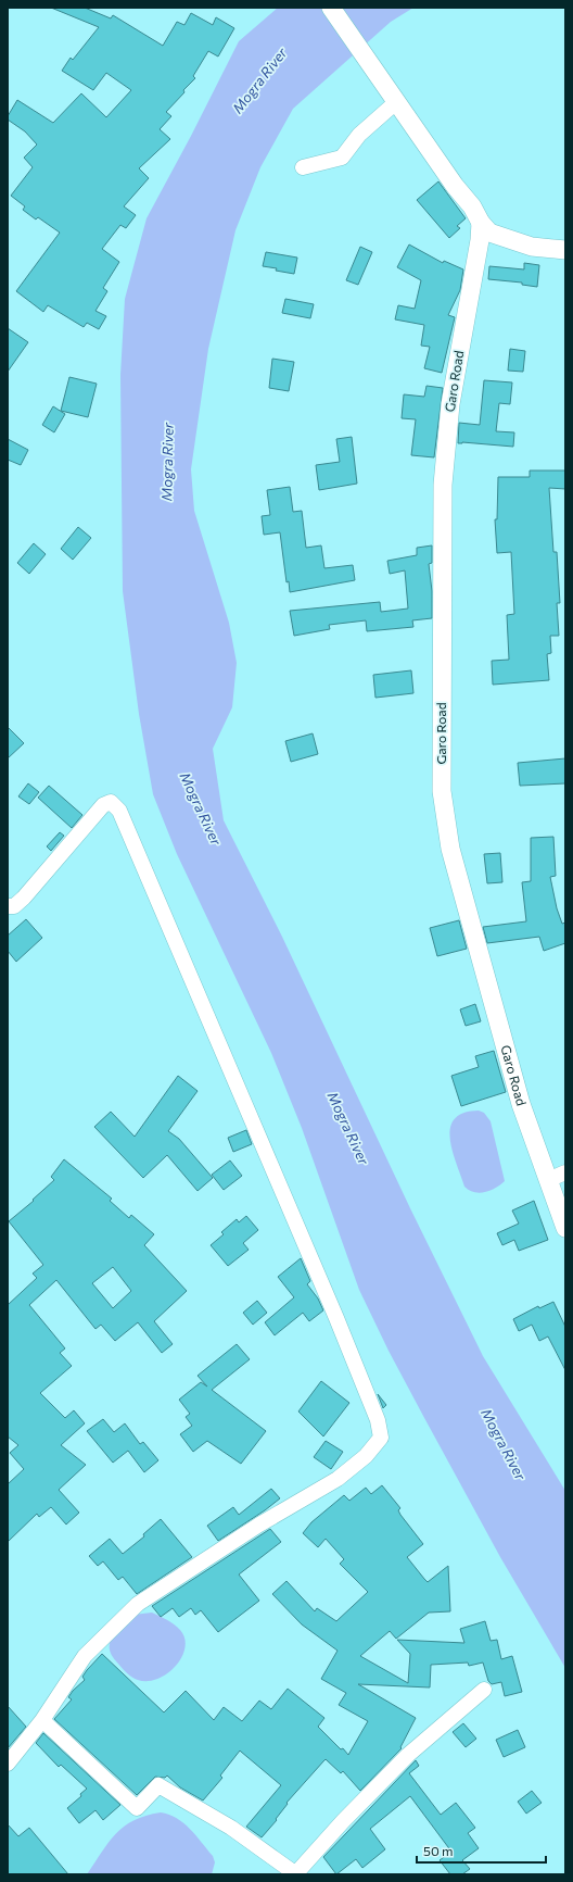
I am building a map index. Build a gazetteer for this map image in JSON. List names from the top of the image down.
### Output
{
  "streets": {
    "street": ["Garo Road"]
  },
  "water": ["Mogra River"],
  "scale_bar": "50 m"
}
